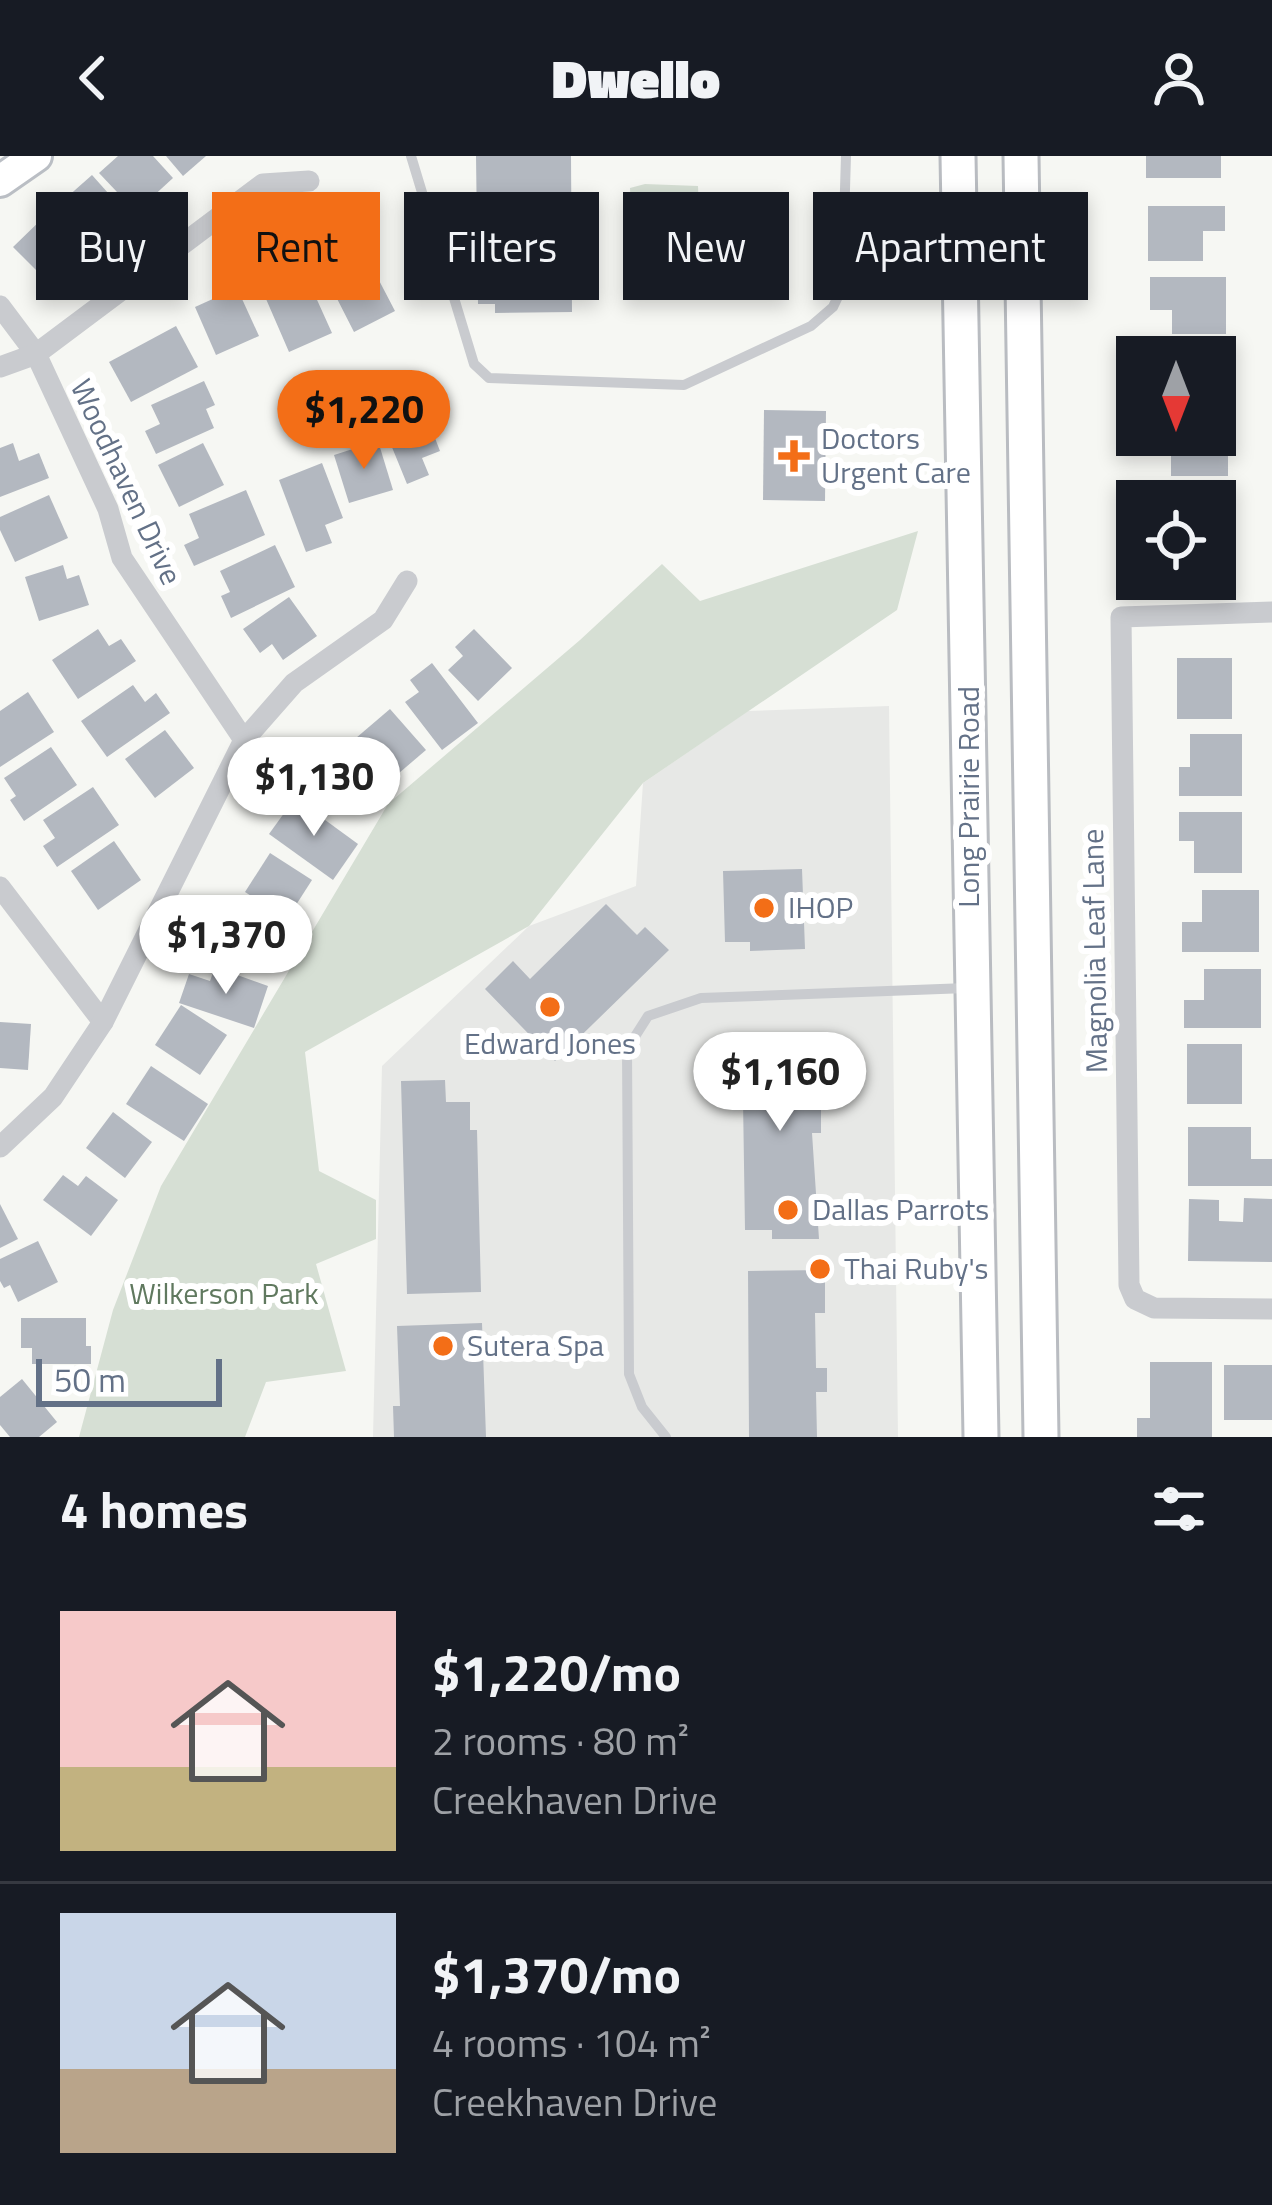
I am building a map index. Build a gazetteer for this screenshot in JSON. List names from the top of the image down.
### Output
{
  "streets": {
    "main road": ["Long Prairie Road"],
    "street": ["Woodhaven Drive", "Magnolia Leaf Lane"]
  },
  "parks": ["Wilkerson Park"],
  "places": {
    "health": ["Doctors Urgent Care"],
    "other": [
      "IHOP",
      "Edward Jones",
      "Dallas Parrots",
      "Thai Ruby's",
      "Sutera Spa"
    ]
  },
  "scale_bar": "50 m",
  "north": "bottom",
  "page": {
    "header": "Dwello",
    "chip": [
      "Buy",
      "Rent",
      "Filters",
      "New",
      "Apartment"
    ],
    "price": [
      "$1,220",
      "$1,130",
      "$1,370",
      "$1,160"
    ],
    "scale": "50 m",
    "heading": "4 homes",
    "list": [
      {
        "name": "$1,220/mo",
        "note": "2 rooms · 80 m² · Creekhaven Drive"
      },
      {
        "name": "$1,370/mo",
        "note": "4 rooms · 104 m² · Creekhaven Drive"
      }
    ]
  }
}
